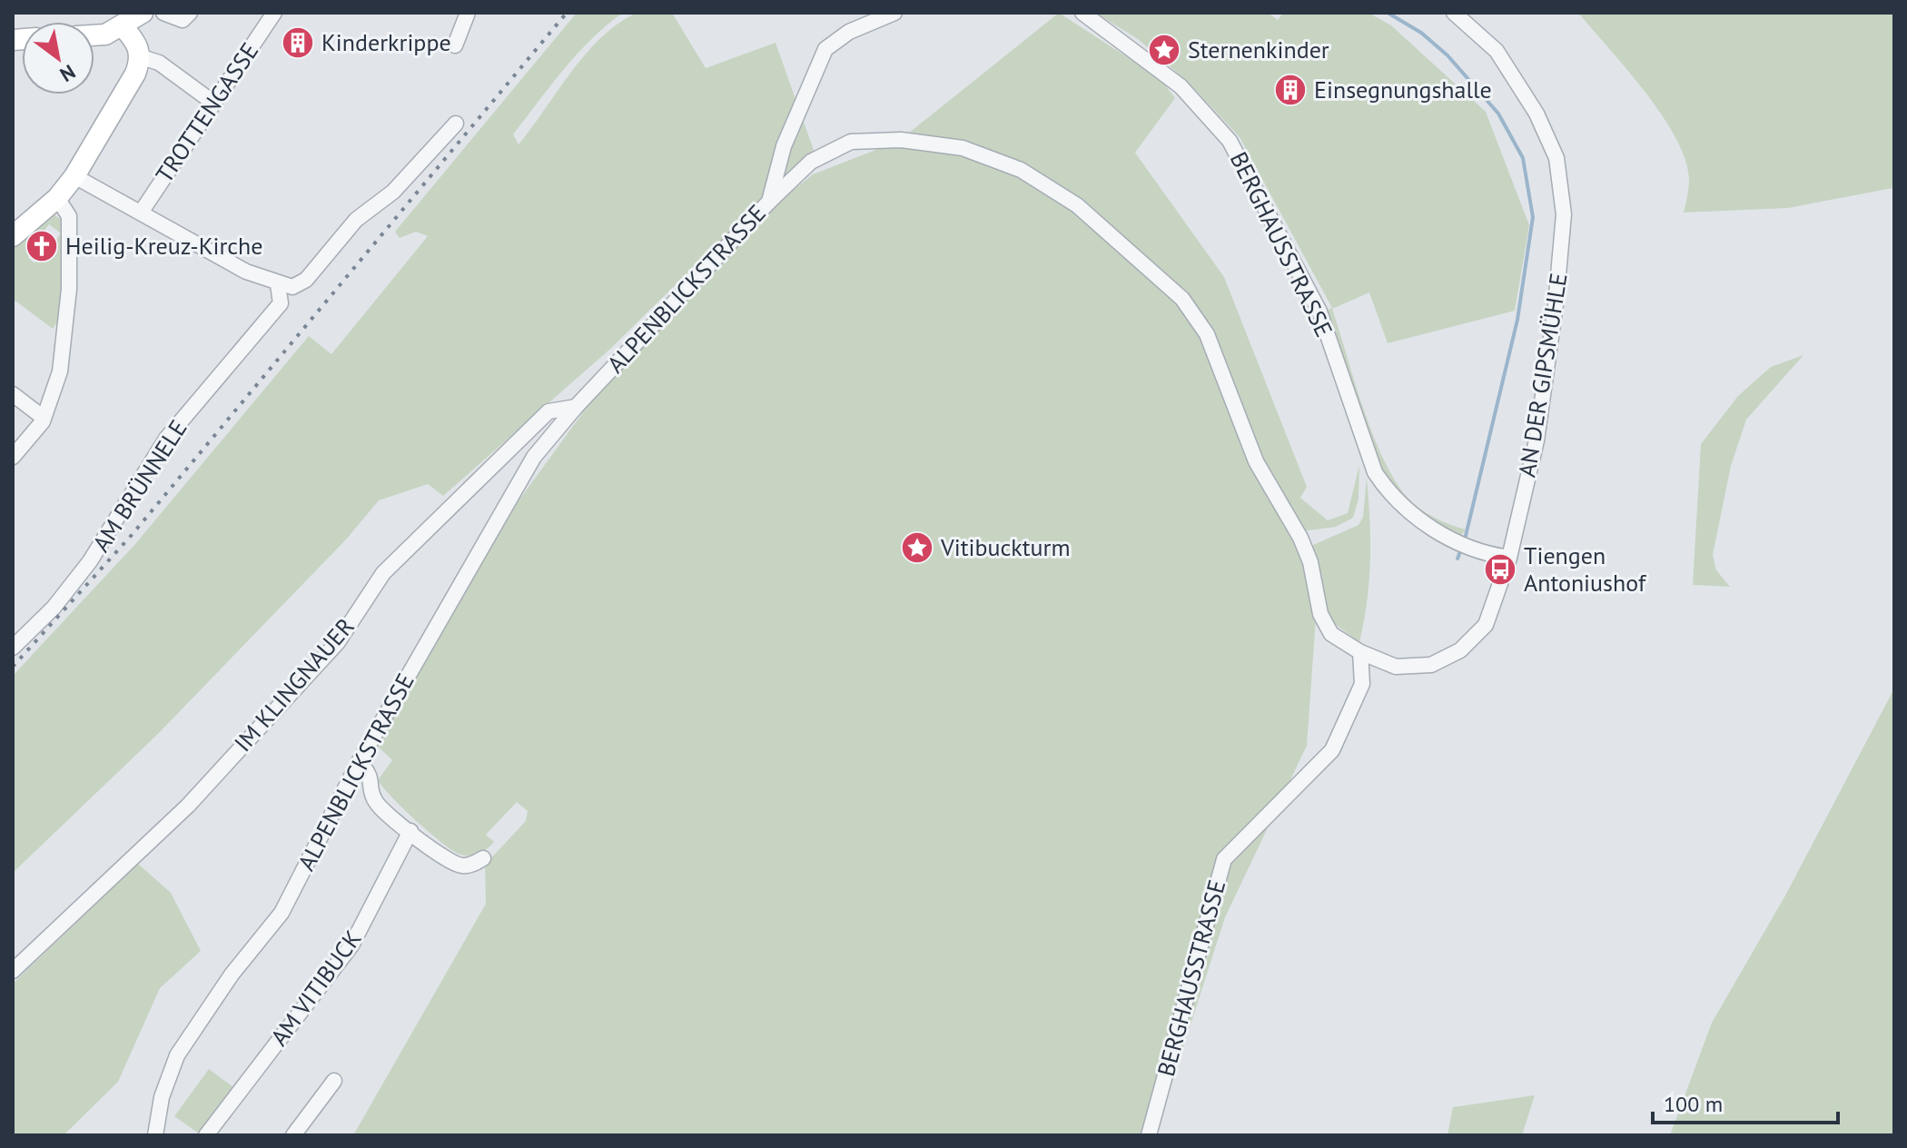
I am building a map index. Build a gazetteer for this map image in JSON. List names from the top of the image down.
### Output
{
  "streets": {
    "street": [
      "TROTTENGASSE",
      "BERGHAUSSTRASSE",
      "ALPENBLICKSTRASSE",
      "AN DER GIPSMÜHLE",
      "AM BRÜNNELE",
      "IM KLINGNAUER",
      "AM VITIBUCK"
    ]
  },
  "crossings": [
    ["BERGHAUSSTRASSE", "ALPENBLICKSTRASSE"],
    ["BERGHAUSSTRASSE", "AN DER GIPSMÜHLE"],
    ["ALPENBLICKSTRASSE", "AN DER GIPSMÜHLE"],
    ["ALPENBLICKSTRASSE", "IM KLINGNAUER"]
  ],
  "places": {
    "building": ["Kinderkrippe", "Einsegnungshalle"],
    "place": ["Sternenkinder", "Vitibuckturm"],
    "church": ["Heilig-Kreuz-Kirche"],
    "bus stop": ["Tiengen Antoniushof"]
  },
  "scale_bar": "100 m",
  "north": "bottom right"
}
